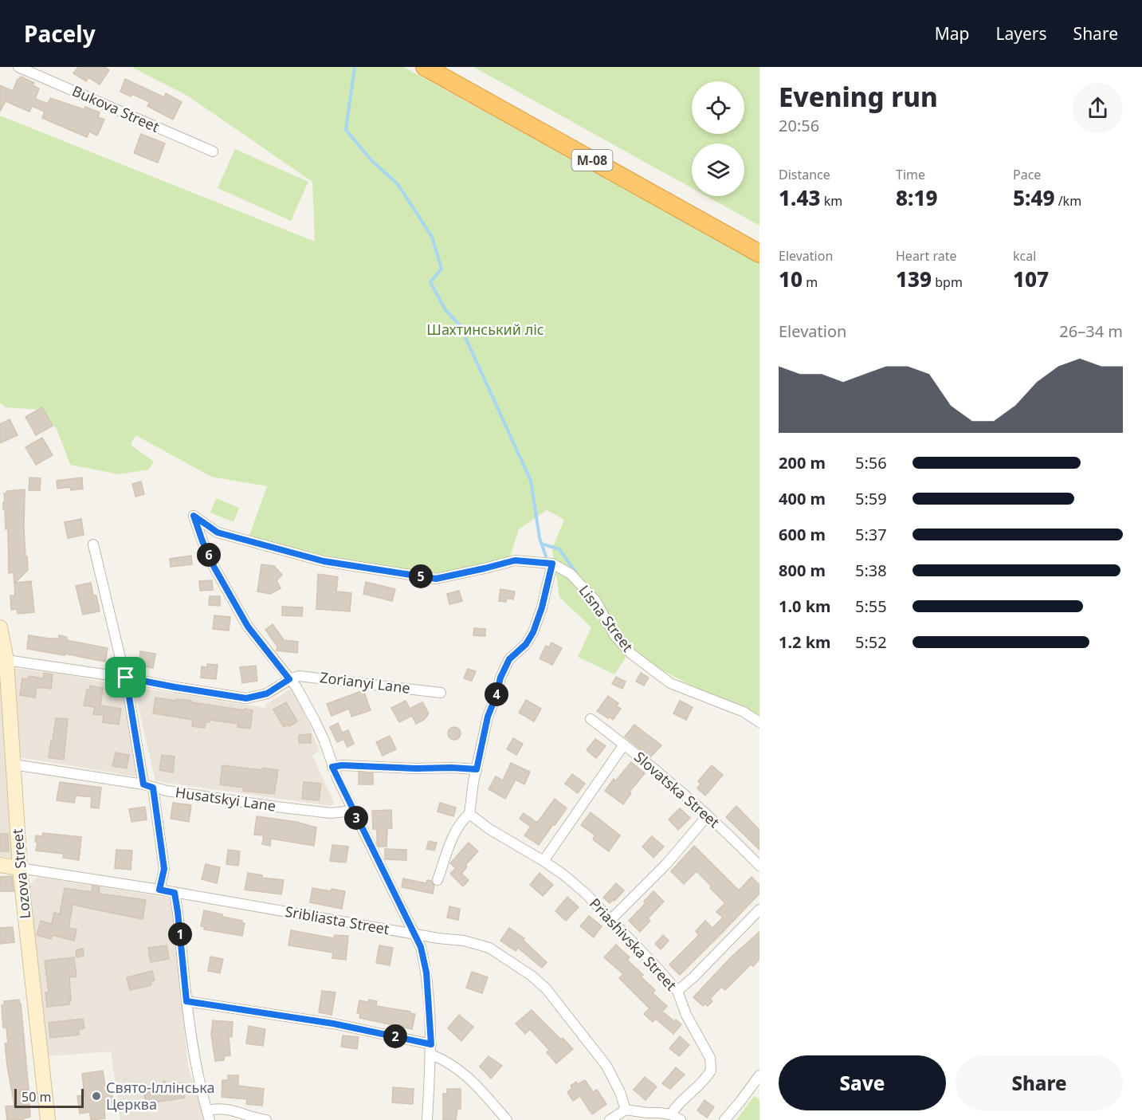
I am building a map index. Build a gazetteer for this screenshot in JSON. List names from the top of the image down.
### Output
{
  "streets": {
    "highway": ["М-08"],
    "street": [
      "Bukova Street",
      "Lisna Street",
      "Zorianyi Lane",
      "Slovatska Street",
      "Husatskyi Lane",
      "Lozova Street",
      "Sribliasta Street",
      "Priashivska Street"
    ]
  },
  "crossings": [
    ["Lisna Street", "Zorianyi Lane"],
    ["Husatskyi Lane", "Lozova Street"],
    ["Lozova Street", "Sribliasta Street"]
  ],
  "parks": ["Шахтинський ліс"],
  "places": ["Свято-Іллінська Церква"],
  "scale_bar": "50 m",
  "page": {
    "header": "Pacely",
    "nav": ["Map", "Layers", "Share"],
    "heading": ["Evening run", "20:56"],
    "stats": [
      ["Distance", "1.43 km"],
      ["Time", "8:19"],
      ["Pace", "5:49 /km"],
      ["Elevation", "10 m"],
      ["Heart rate", "139 bpm"],
      ["kcal", "107"]
    ],
    "chart": ["Elevation", "26–34 m"],
    "list": [
      {
        "name": "200 m",
        "note": "5:56"
      },
      {
        "name": "400 m",
        "note": "5:59"
      },
      {
        "name": "600 m",
        "note": "5:37"
      },
      {
        "name": "800 m",
        "note": "5:38"
      },
      {
        "name": "1.0 km",
        "note": "5:55"
      },
      {
        "name": "1.2 km",
        "note": "5:52"
      }
    ],
    "pins": [
      "6",
      "5",
      "4",
      "3",
      "1",
      "2"
    ],
    "buttons": ["Save", "Share"],
    "scale": "50 m"
  }
}
